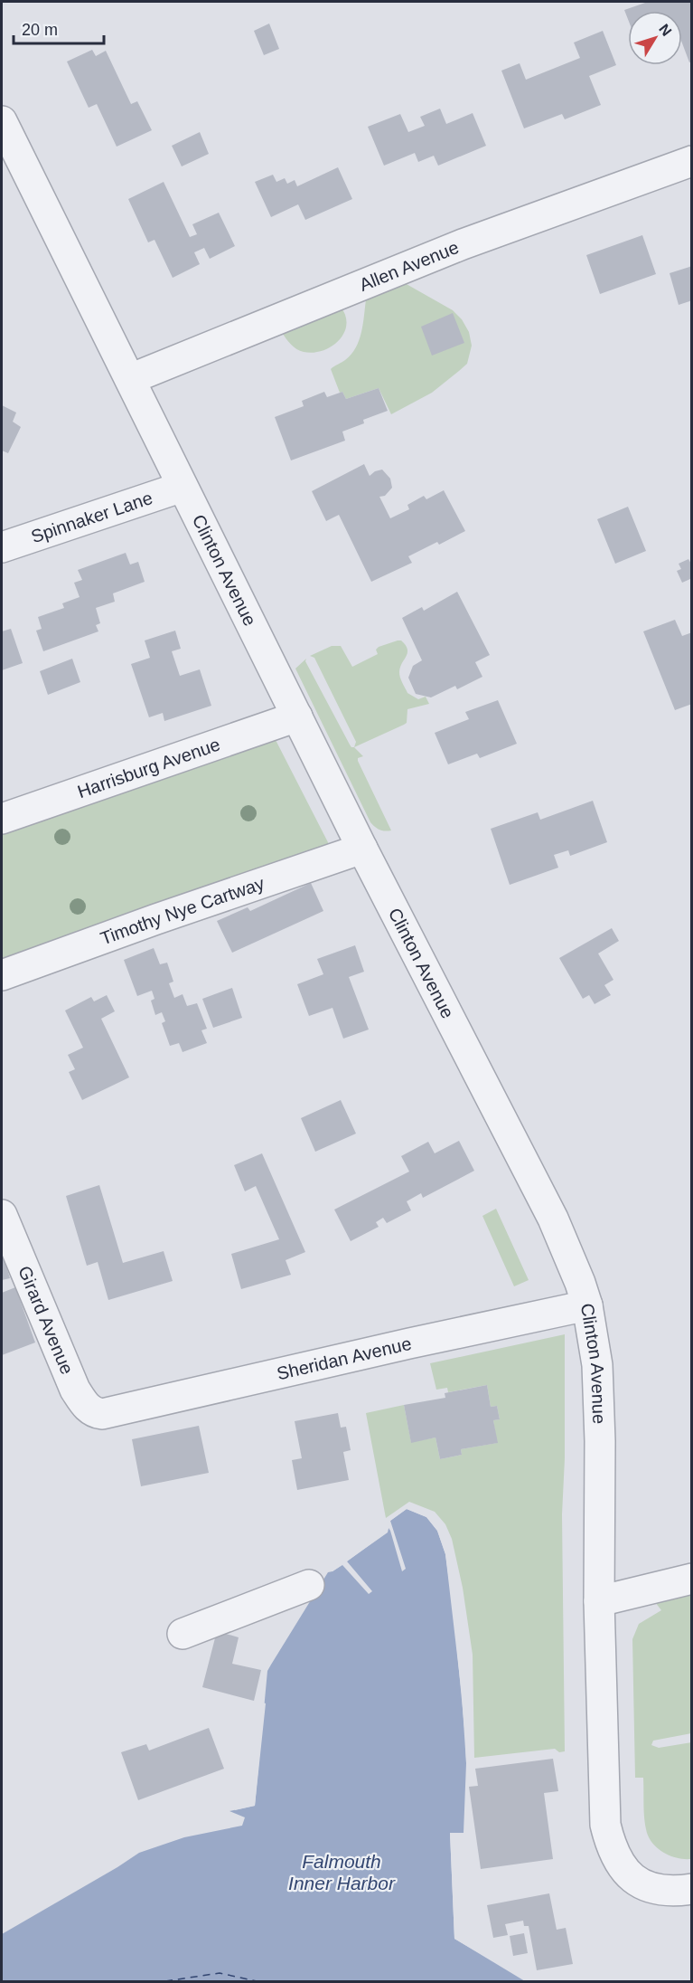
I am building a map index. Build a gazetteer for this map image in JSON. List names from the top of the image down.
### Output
{
  "streets": {
    "street": [
      "Allen Avenue",
      "Spinnaker Lane",
      "Clinton Avenue",
      "Harrisburg Avenue",
      "Timothy Nye Cartway",
      "Girard Avenue",
      "Sheridan Avenue"
    ]
  },
  "crossings": [
    ["Allen Avenue", "Clinton Avenue"],
    ["Spinnaker Lane", "Clinton Avenue"],
    ["Clinton Avenue", "Harrisburg Avenue"],
    ["Clinton Avenue", "Timothy Nye Cartway"],
    ["Clinton Avenue", "Sheridan Avenue"],
    ["Girard Avenue", "Sheridan Avenue"]
  ],
  "water": ["Falmouth Inner Harbor"],
  "scale_bar": "20 m",
  "north": "top right"
}
